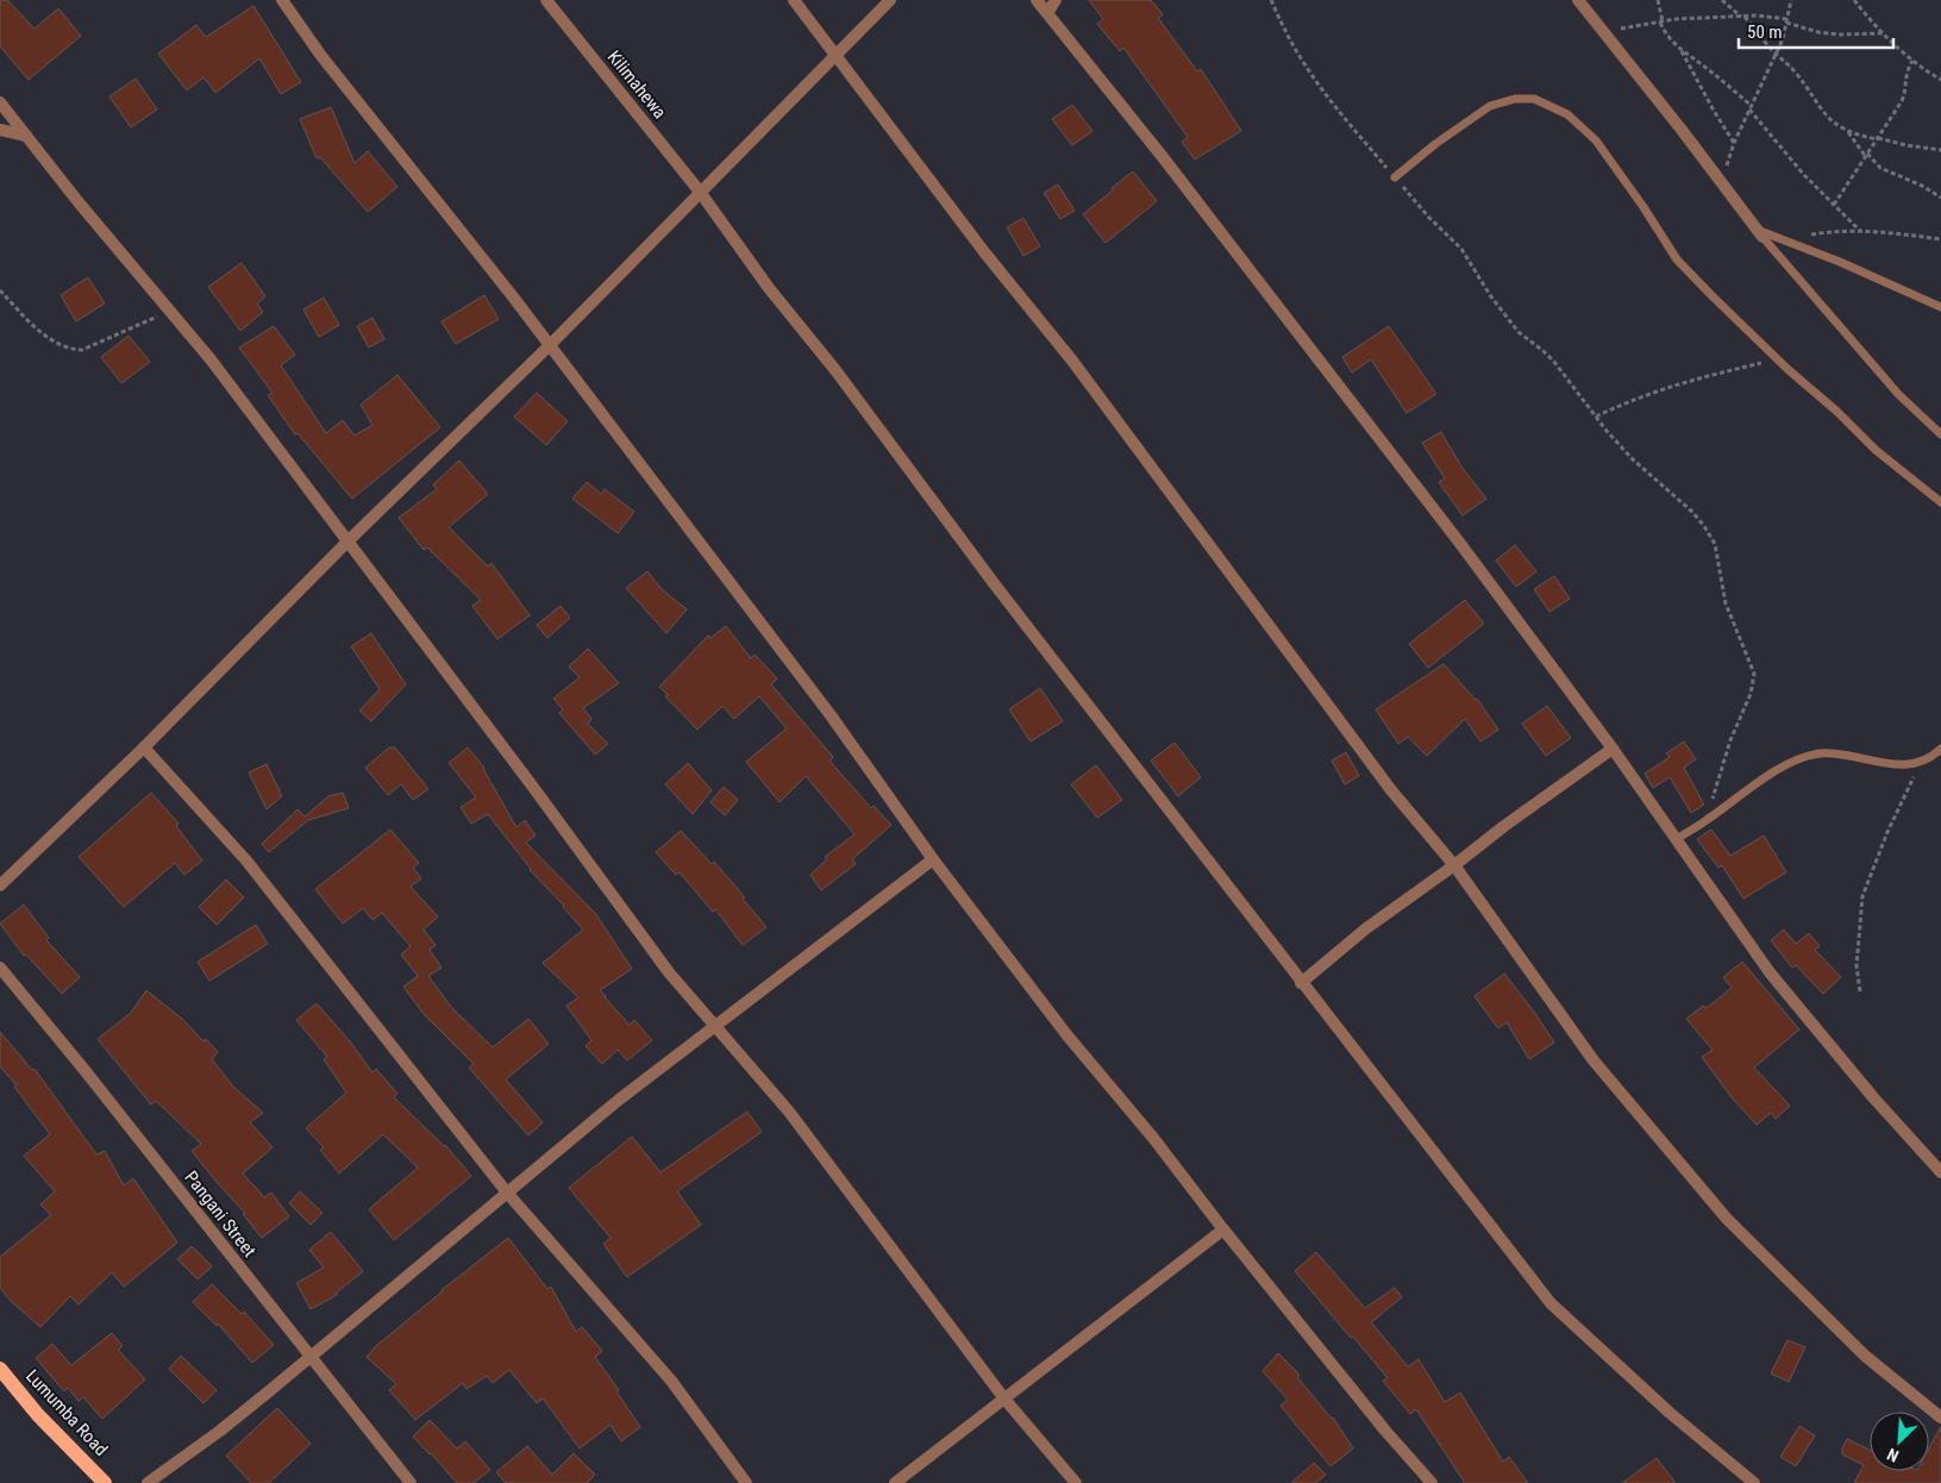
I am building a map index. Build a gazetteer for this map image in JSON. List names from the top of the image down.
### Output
{
  "streets": {
    "main road": ["Lumumba Road"],
    "street": ["Kilimahewa", "Pangani Street"]
  },
  "scale_bar": "50 m",
  "north": "bottom left"
}
